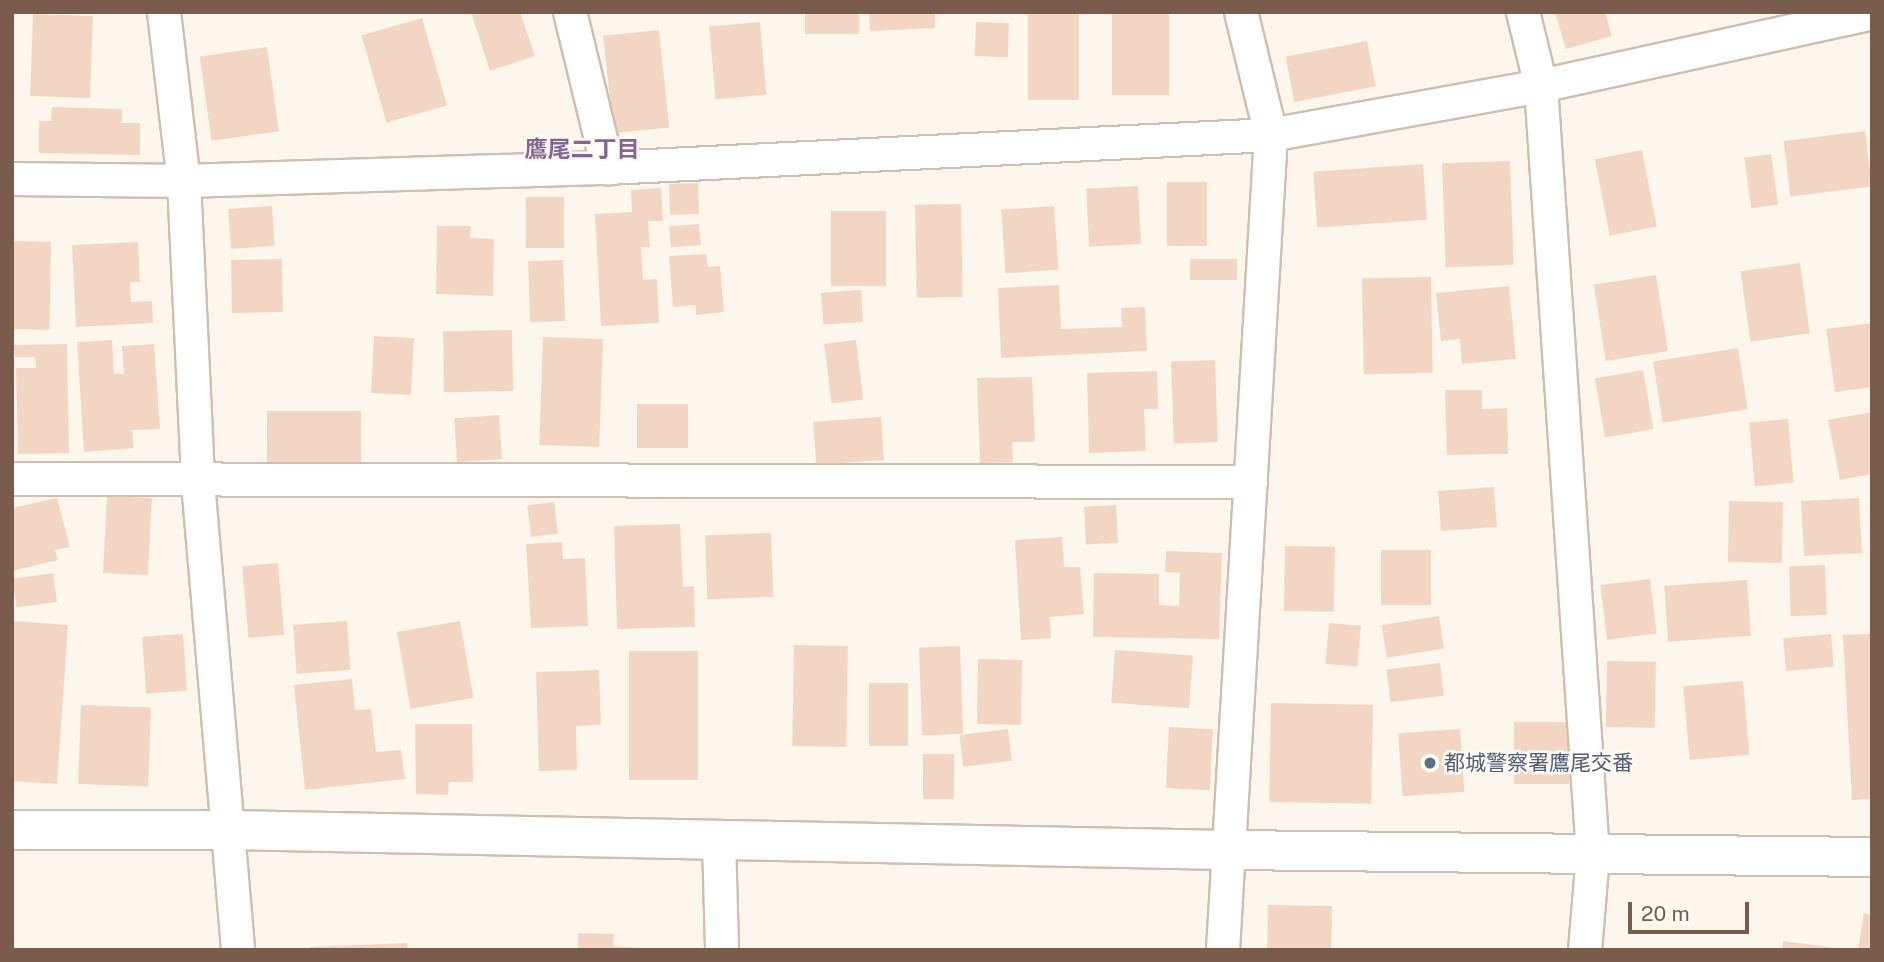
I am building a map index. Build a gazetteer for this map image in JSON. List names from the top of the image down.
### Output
{
  "districts": ["鷹尾二丁目"],
  "places": ["都城警察署鷹尾交番"],
  "scale_bar": "20 m"
}
